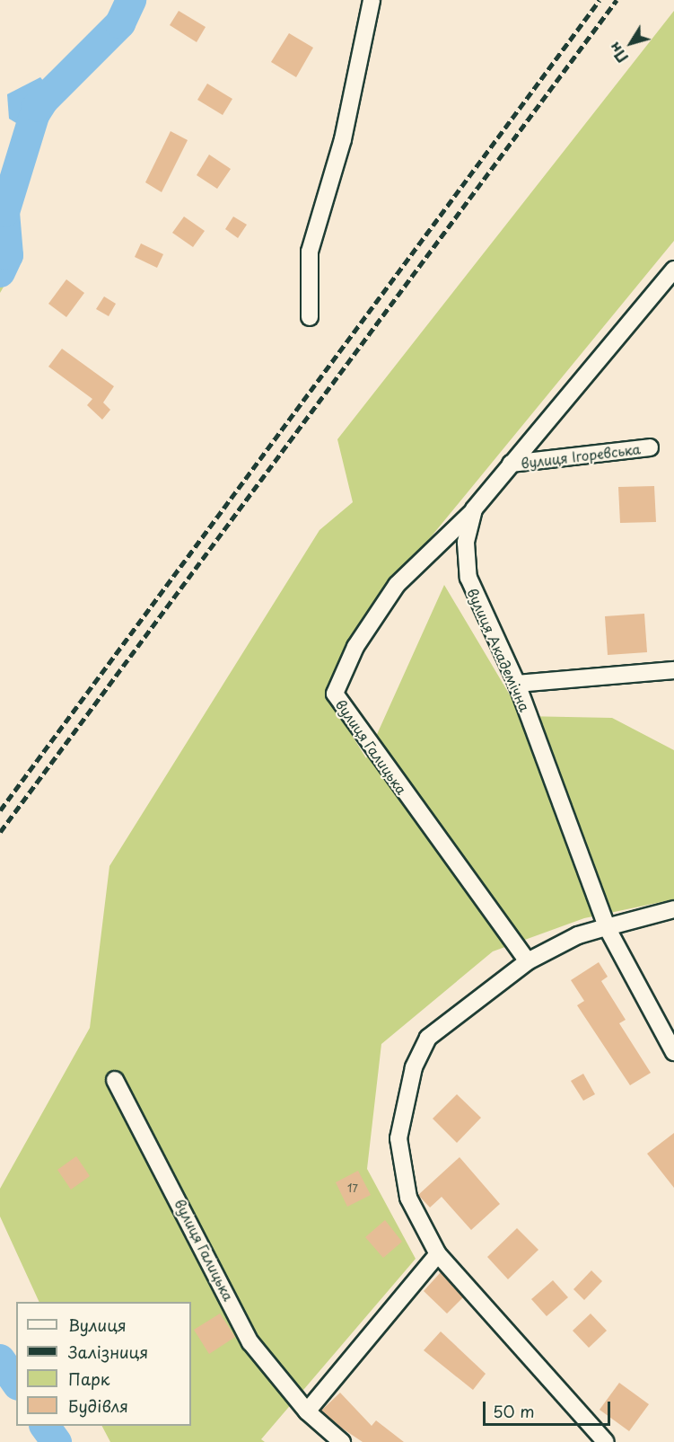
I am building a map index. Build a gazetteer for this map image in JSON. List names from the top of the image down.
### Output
{
  "streets": {
    "street": ["вулиця Ігоревська", "вулиця Академічна", "вулиця Галицька"]
  },
  "crossings": [
    ["вулиця Ігоревська", "вулиця Академічна"],
    ["вулиця Академічна", "вулиця Галицька"]
  ],
  "house_numbers": ["17"],
  "legend": [
    "Вулиця",
    "Залізниця",
    "Парк",
    "Будівля"
  ],
  "scale_bar": "50 m",
  "north": "bottom left"
}
